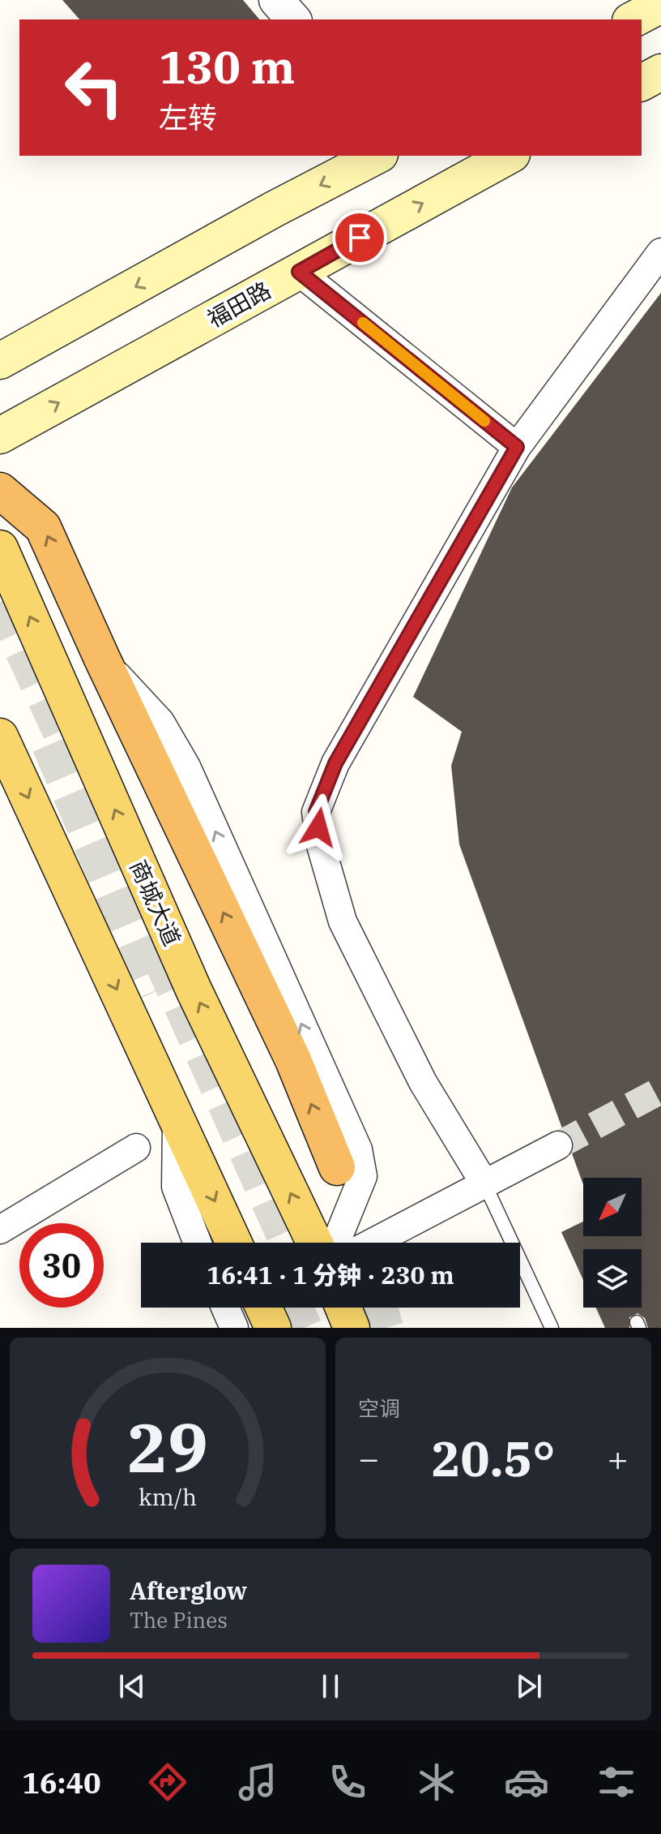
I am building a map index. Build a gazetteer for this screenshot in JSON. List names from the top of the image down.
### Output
{
  "streets": {
    "main road": ["福田路", "商城大道"]
  },
  "north": "bottom left",
  "page": {
    "turn": ["130 m", "左转"],
    "limit": "30",
    "trip": "16:41 · 1 分钟 · 230 m",
    "tile": "空调",
    "heat": ["−", "20.5°", "+"],
    "song": ["Afterglow", "The Pines"],
    "tabs": "16:40",
    "gauge": ["29", "km/h"]
  }
}
